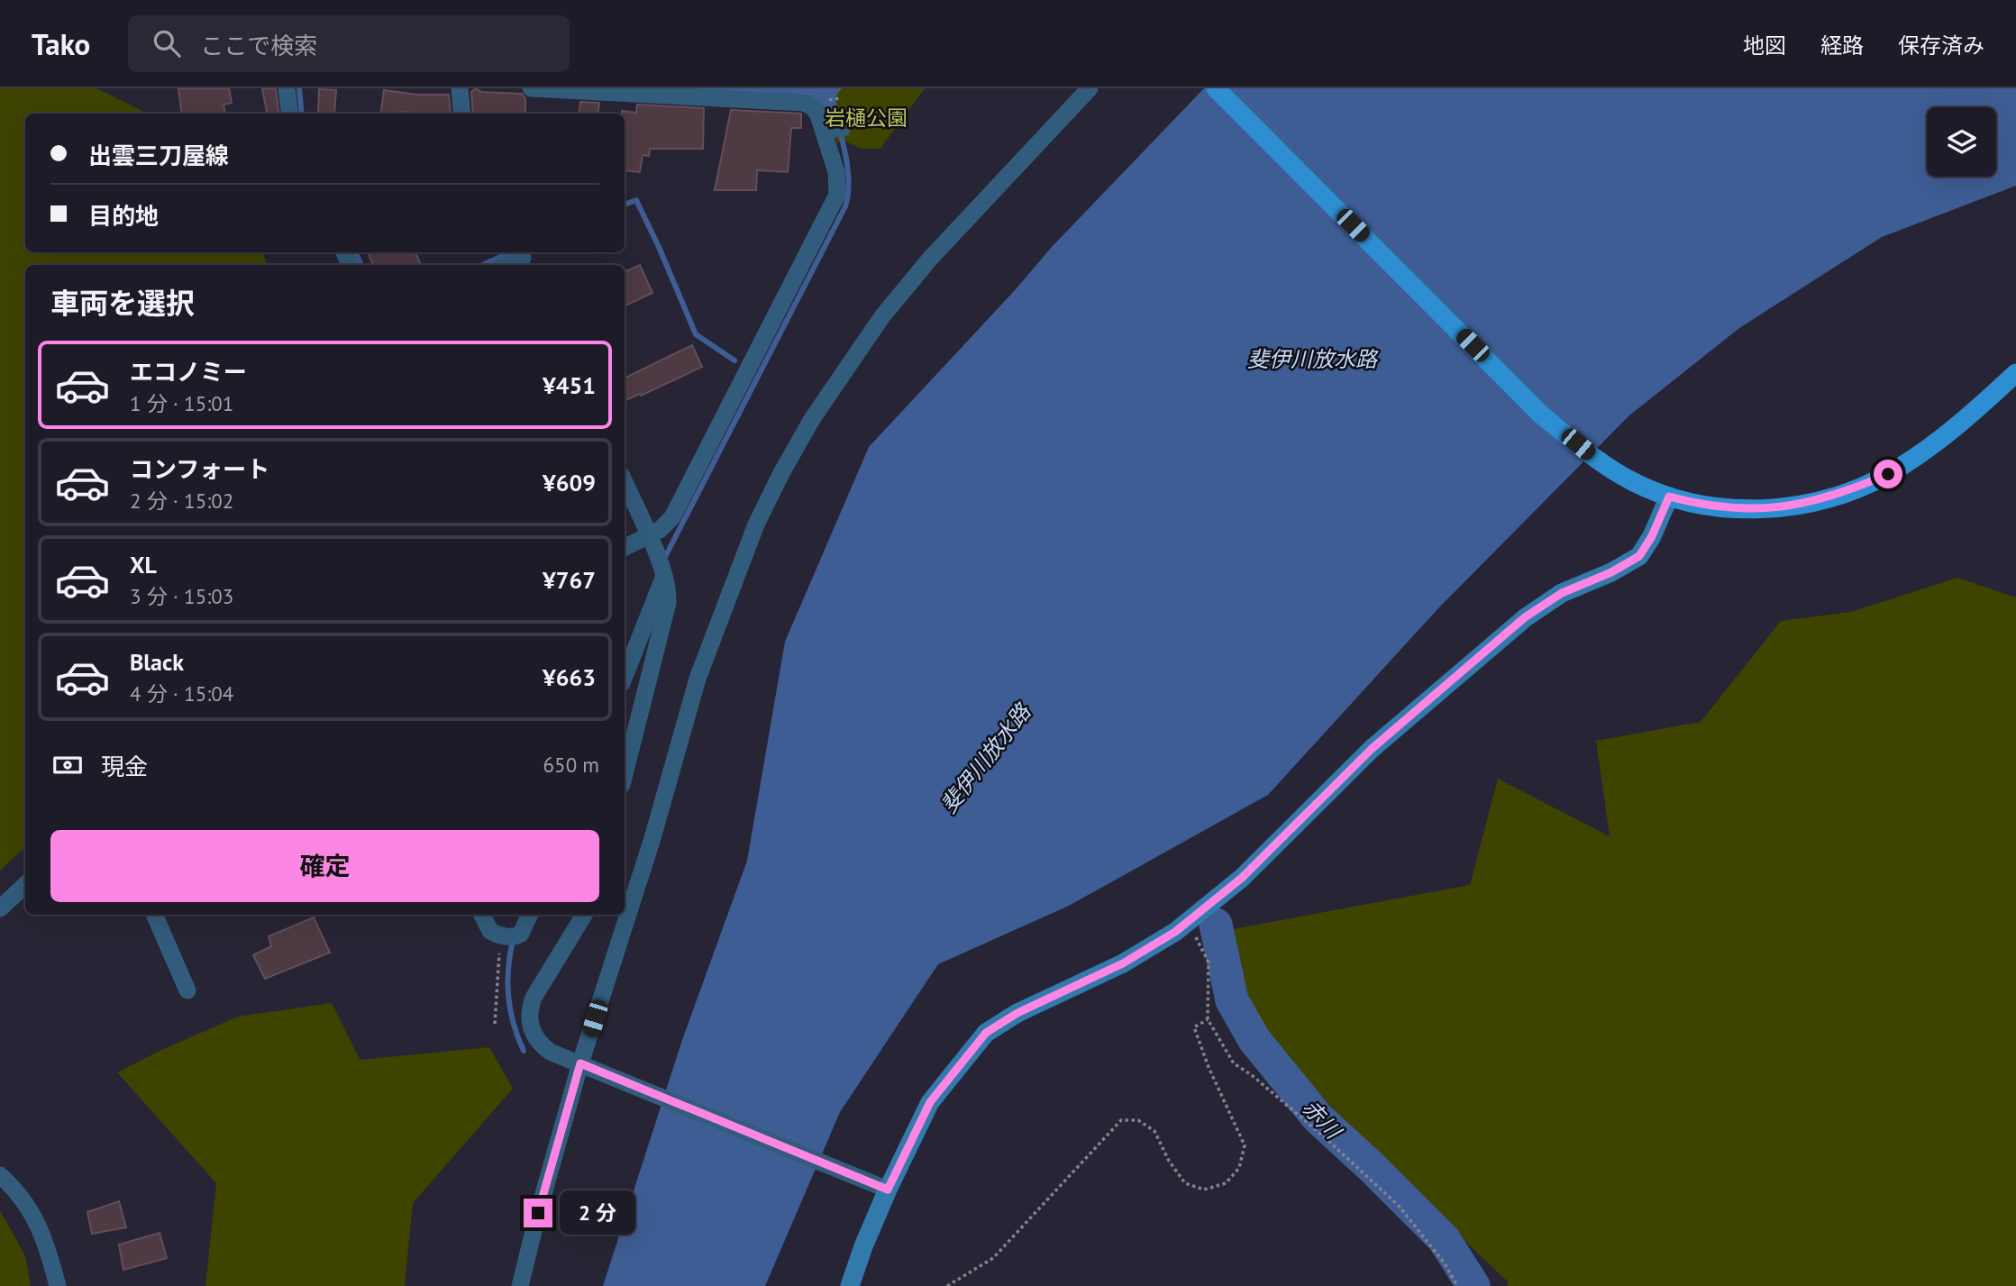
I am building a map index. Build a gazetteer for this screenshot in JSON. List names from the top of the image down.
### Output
{
  "water": ["斐伊川放水路", "赤川"],
  "parks": ["岩樋公園"],
  "page": {
    "header": "Tako",
    "search": "ここで検索",
    "nav": ["地図", "経路", "保存済み"],
    "banner": ["出雲三刀屋線", "目的地"],
    "heading": "車両を選択",
    "list": [
      {
        "name": "エコノミー",
        "note": "1 分 · 15:01",
        "value": "¥451"
      },
      {
        "name": "コンフォート",
        "note": "2 分 · 15:02",
        "value": "¥609"
      },
      {
        "name": "XL",
        "note": "3 分 · 15:03",
        "value": "¥767"
      },
      {
        "name": "Black",
        "note": "4 分 · 15:04",
        "value": "¥663"
      }
    ],
    "pay": ["現金", "650 m"],
    "buttons": "確定",
    "bubble": "2 分"
  }
}
